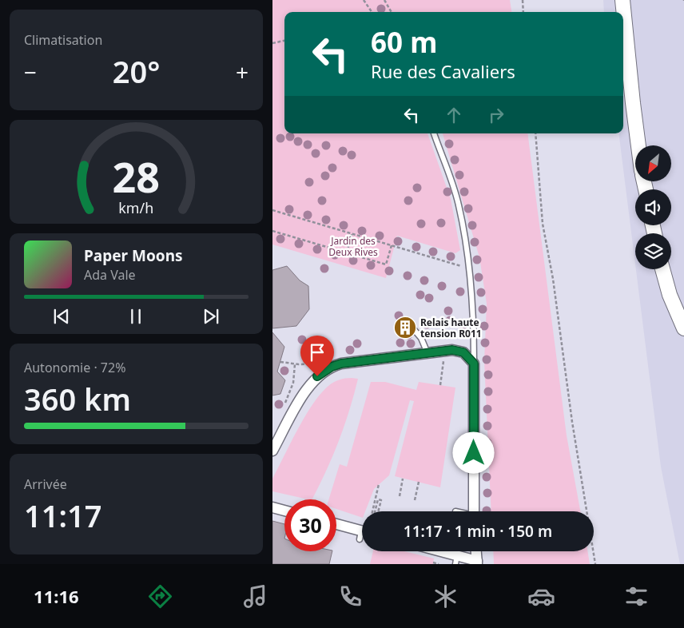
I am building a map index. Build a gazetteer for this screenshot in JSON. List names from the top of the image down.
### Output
{
  "parks": ["Jardin des Deux Rives"],
  "places": {
    "building": ["Relais haute tension R011"]
  },
  "north": "bottom left",
  "page": {
    "tile": [
      "Climatisation",
      ["Autonomie · 72%", "360 km"],
      ["Arrivée", "11:17"]
    ],
    "turn": ["60 m", "Rue des Cavaliers"],
    "heat": ["−", "20°", "+"],
    "song": ["Paper Moons", "Ada Vale"],
    "limit": "30",
    "trip": "11:17 · 1 min · 150 m",
    "tabs": "11:16",
    "gauge": ["28", "km/h"]
  }
}
